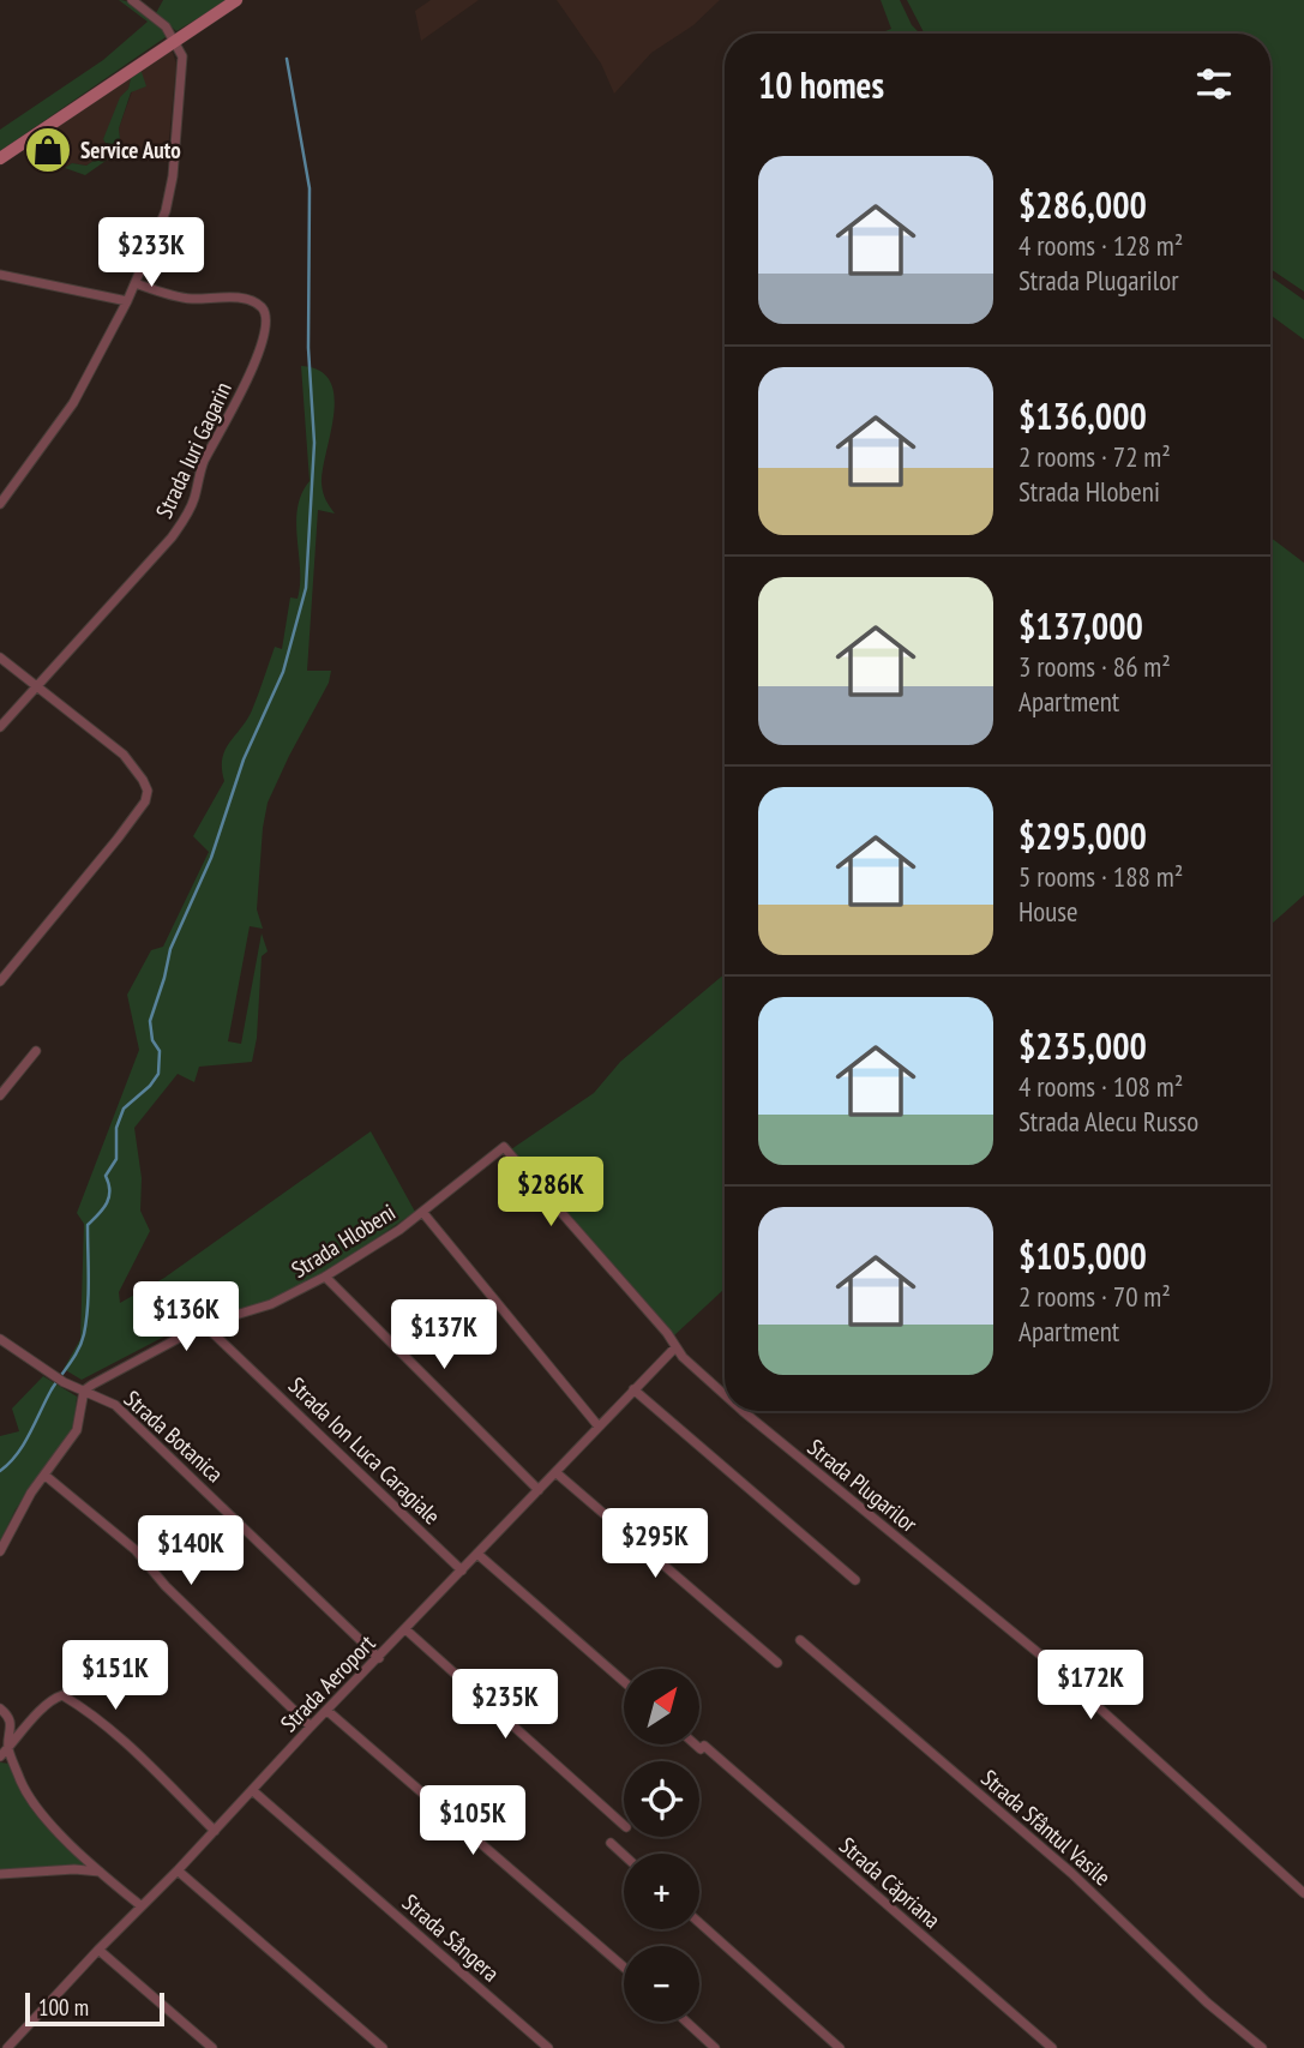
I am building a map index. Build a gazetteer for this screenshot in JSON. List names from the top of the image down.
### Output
{
  "streets": {
    "street": [
      "Strada Iuri Gagarin",
      "Strada Hlobeni",
      "Strada Botanica",
      "Strada Ion Luca Caragiale",
      "Strada Plugarilor",
      "Strada Aeroport",
      "Strada Sfântul Vasile",
      "Strada Căpriana",
      "Strada Sângera"
    ]
  },
  "crossings": [
    ["Strada Hlobeni", "Strada Botanica"],
    ["Strada Hlobeni", "Strada Ion Luca Caragiale"],
    ["Strada Hlobeni", "Strada Plugarilor"],
    ["Strada Botanica", "Strada Aeroport"],
    ["Strada Ion Luca Caragiale", "Strada Aeroport"],
    ["Strada Plugarilor", "Strada Aeroport"],
    ["Strada Aeroport", "Strada Sângera"]
  ],
  "places": {
    "shop": ["Service Auto"]
  },
  "scale_bar": "100 m",
  "north": "top right",
  "page": {
    "heading": "10 homes",
    "list": [
      {
        "name": "$286,000",
        "note": "4 rooms · 128 m² · Strada Plugarilor"
      },
      {
        "name": "$136,000",
        "note": "2 rooms · 72 m² · Strada Hlobeni"
      },
      {
        "name": "$137,000",
        "note": "3 rooms · 86 m² · Apartment"
      },
      {
        "name": "$295,000",
        "note": "5 rooms · 188 m² · House"
      },
      {
        "name": "$235,000",
        "note": "4 rooms · 108 m² · Strada Alecu Russo"
      },
      {
        "name": "$105,000",
        "note": "2 rooms · 70 m² · Apartment"
      }
    ],
    "price": [
      "$233K",
      "$286K",
      "$136K",
      "$137K",
      "$295K",
      "$140K",
      "$151K",
      "$172K",
      "$235K",
      "$105K"
    ],
    "map_buttons": ["+", "−"],
    "scale": "100 m"
  }
}
